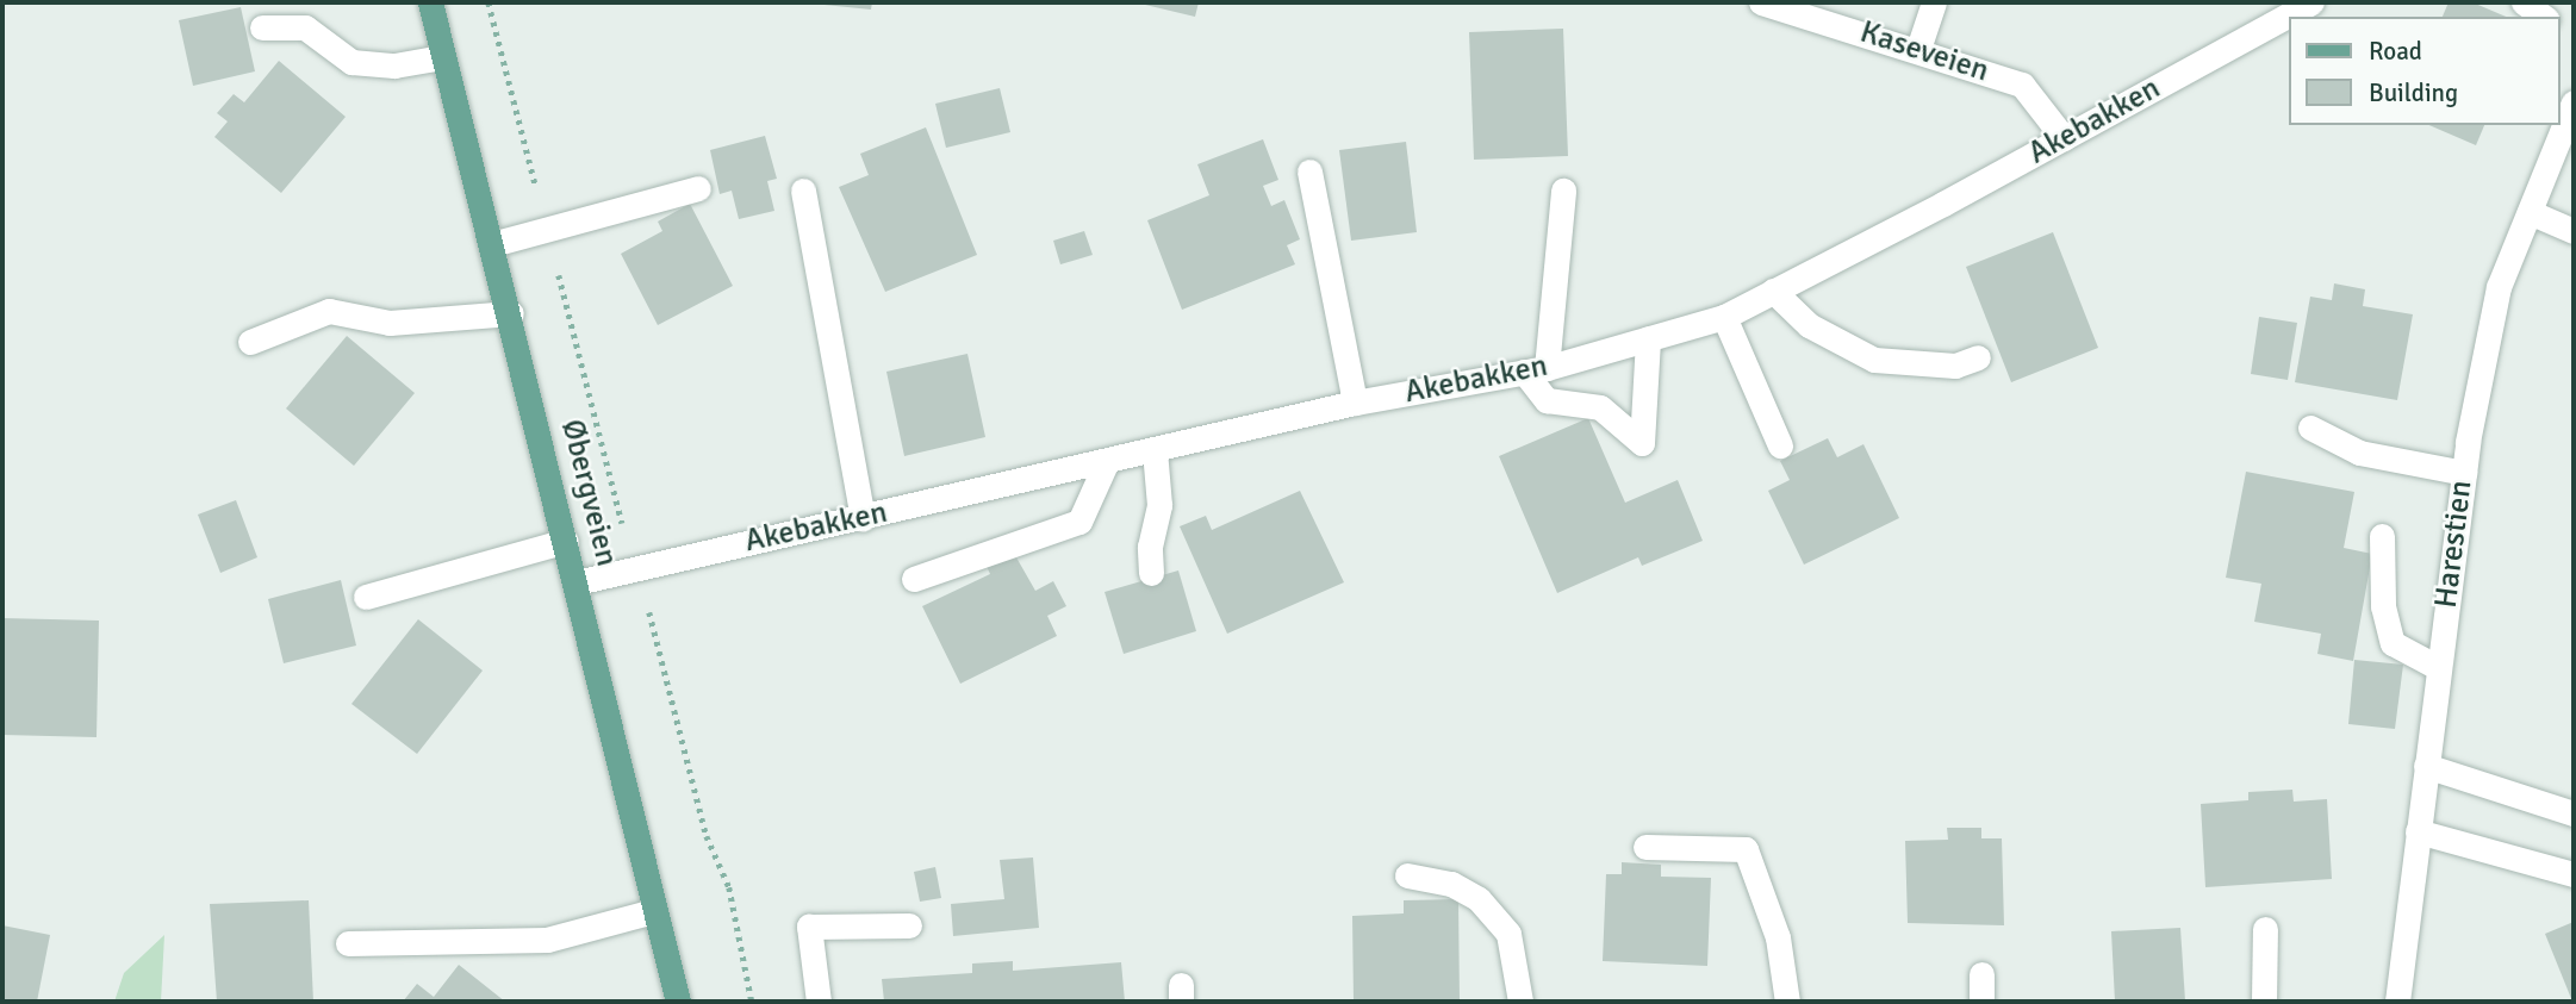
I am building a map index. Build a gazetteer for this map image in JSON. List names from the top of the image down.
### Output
{
  "streets": {
    "main road": ["Øbergveien"],
    "street": ["Kaseveien", "Akebakken", "Harestien"]
  },
  "crossings": [
    ["Kaseveien", "Akebakken"],
    ["Akebakken", "Øbergveien"]
  ],
  "legend": ["Road", "Building"]
}
